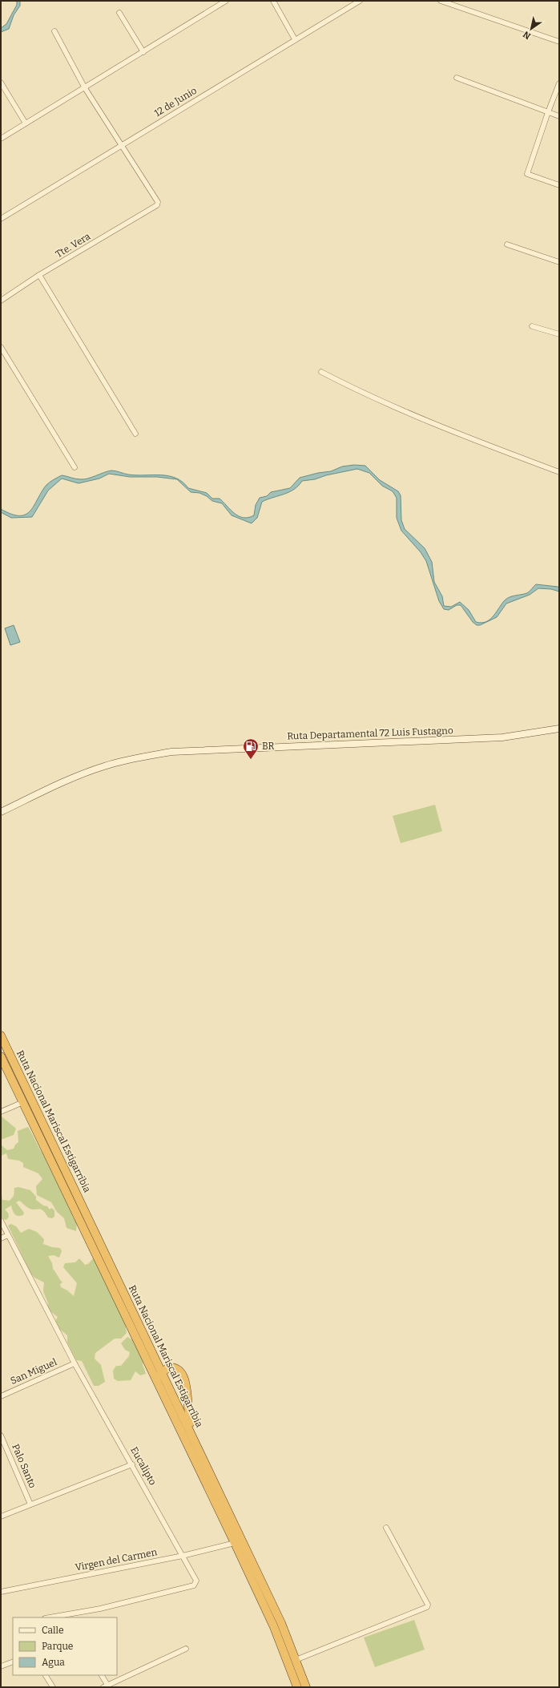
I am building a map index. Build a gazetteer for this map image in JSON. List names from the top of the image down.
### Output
{
  "streets": {
    "highway": ["Ruta Nacional Mariscal Estigarribia"],
    "main road": ["Ruta Departamental 72 Luis Fustagno"],
    "street": [
      "12 de Junio",
      "Tte. Vera",
      "San Miguel",
      "Palo Santo",
      "Eucalipto",
      "Virgen del Carmen"
    ]
  },
  "crossings": [
    ["12 de Junio", "Tte. Vera"],
    ["Ruta Nacional Mariscal Estigarribia", "Virgen del Carmen"],
    ["San Miguel", "Eucalipto"],
    ["Eucalipto", "Virgen del Carmen"]
  ],
  "places": {
    "fuel station": ["BR"]
  },
  "legend": ["Calle", "Parque", "Agua"],
  "north": "bottom left"
}
